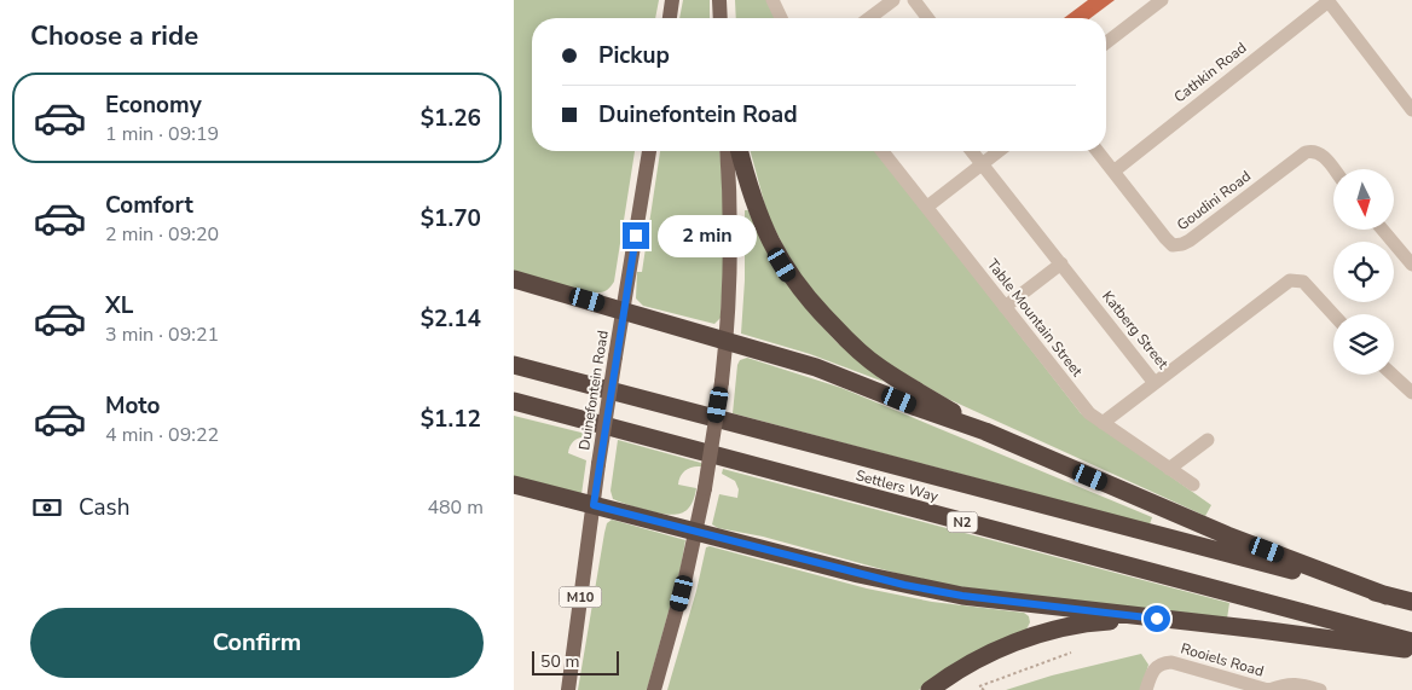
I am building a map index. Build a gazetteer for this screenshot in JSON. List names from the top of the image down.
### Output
{
  "streets": {
    "highway": ["Settlers Way", "N2"],
    "main road": ["Duinefontein Road", "M10"],
    "street": [
      "Cathkin Road",
      "Goudini Road",
      "Table Mountain Street",
      "Katberg Street",
      "Rooiels Road"
    ]
  },
  "crossings": [
    ["Cathkin Road", "Goudini Road"],
    ["Duinefontein Road", "M10"]
  ],
  "scale_bar": "50 m",
  "north": "bottom",
  "page": {
    "heading": "Choose a ride",
    "banner": ["Pickup", "Duinefontein Road"],
    "list": [
      {
        "name": "Economy",
        "note": "1 min · 09:19",
        "value": "$1.26"
      },
      {
        "name": "Comfort",
        "note": "2 min · 09:20",
        "value": "$1.70"
      },
      {
        "name": "XL",
        "note": "3 min · 09:21",
        "value": "$2.14"
      },
      {
        "name": "Moto",
        "note": "4 min · 09:22",
        "value": "$1.12"
      }
    ],
    "bubble": "2 min",
    "pay": ["Cash", "480 m"],
    "buttons": "Confirm",
    "scale": "50 m"
  }
}
